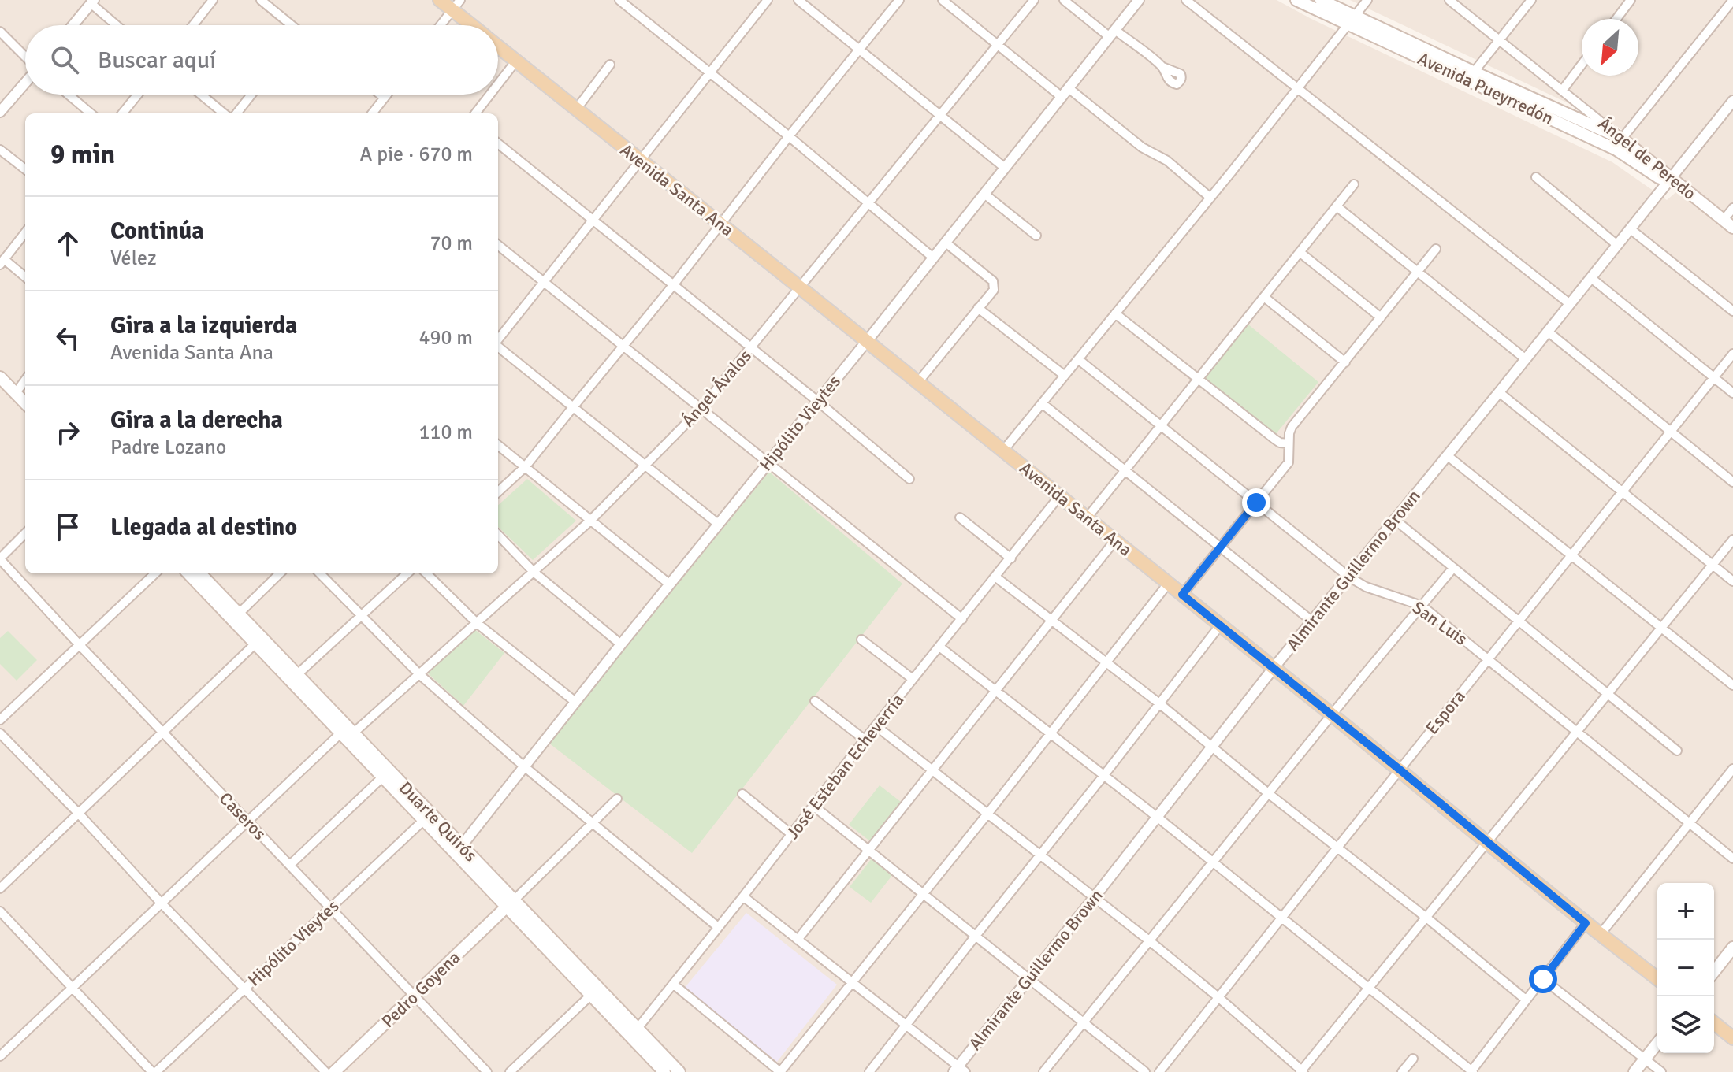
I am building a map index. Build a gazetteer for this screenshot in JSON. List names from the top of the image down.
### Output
{
  "streets": {
    "main road": [
      "Avenida Pueyrredón",
      "Ángel de Peredo",
      "Avenida Santa Ana",
      "Duarte Quirós",
      "Pedro Goyena"
    ],
    "street": [
      "Ángel Ávalos",
      "Hipólito Vieytes",
      "Almirante Guillermo Brown",
      "San Luis",
      "Espora",
      "José Esteban Echeverría",
      "Caseros"
    ]
  },
  "crossings": [
    ["Avenida Pueyrredón", "Ángel de Peredo"],
    ["Avenida Pueyrredón", "Almirante Guillermo Brown"],
    ["Ángel de Peredo", "Almirante Guillermo Brown"],
    ["Avenida Santa Ana", "Ángel Ávalos"],
    ["Avenida Santa Ana", "Hipólito Vieytes"],
    ["Avenida Santa Ana", "Almirante Guillermo Brown"],
    ["Avenida Santa Ana", "Espora"],
    ["Avenida Santa Ana", "José Esteban Echeverría"],
    ["Ángel Ávalos", "Duarte Quirós"],
    ["Hipólito Vieytes", "Caseros"],
    ["Hipólito Vieytes", "Duarte Quirós"],
    ["Almirante Guillermo Brown", "San Luis"],
    ["San Luis", "Espora"],
    ["José Esteban Echeverría", "Duarte Quirós"],
    ["Caseros", "Pedro Goyena"],
    ["Duarte Quirós", "Pedro Goyena"]
  ],
  "north": "bottom left",
  "page": {
    "search": "Buscar aquí",
    "heading": ["9 min", "A pie · 670 m"],
    "list": [
      ["Continúa", "Vélez", "70 m"],
      ["Gira a la izquierda", "Avenida Santa Ana", "490 m"],
      ["Gira a la derecha", "Padre Lozano", "110 m"],
      "Llegada al destino"
    ],
    "map_buttons": ["+", "−"]
  }
}
